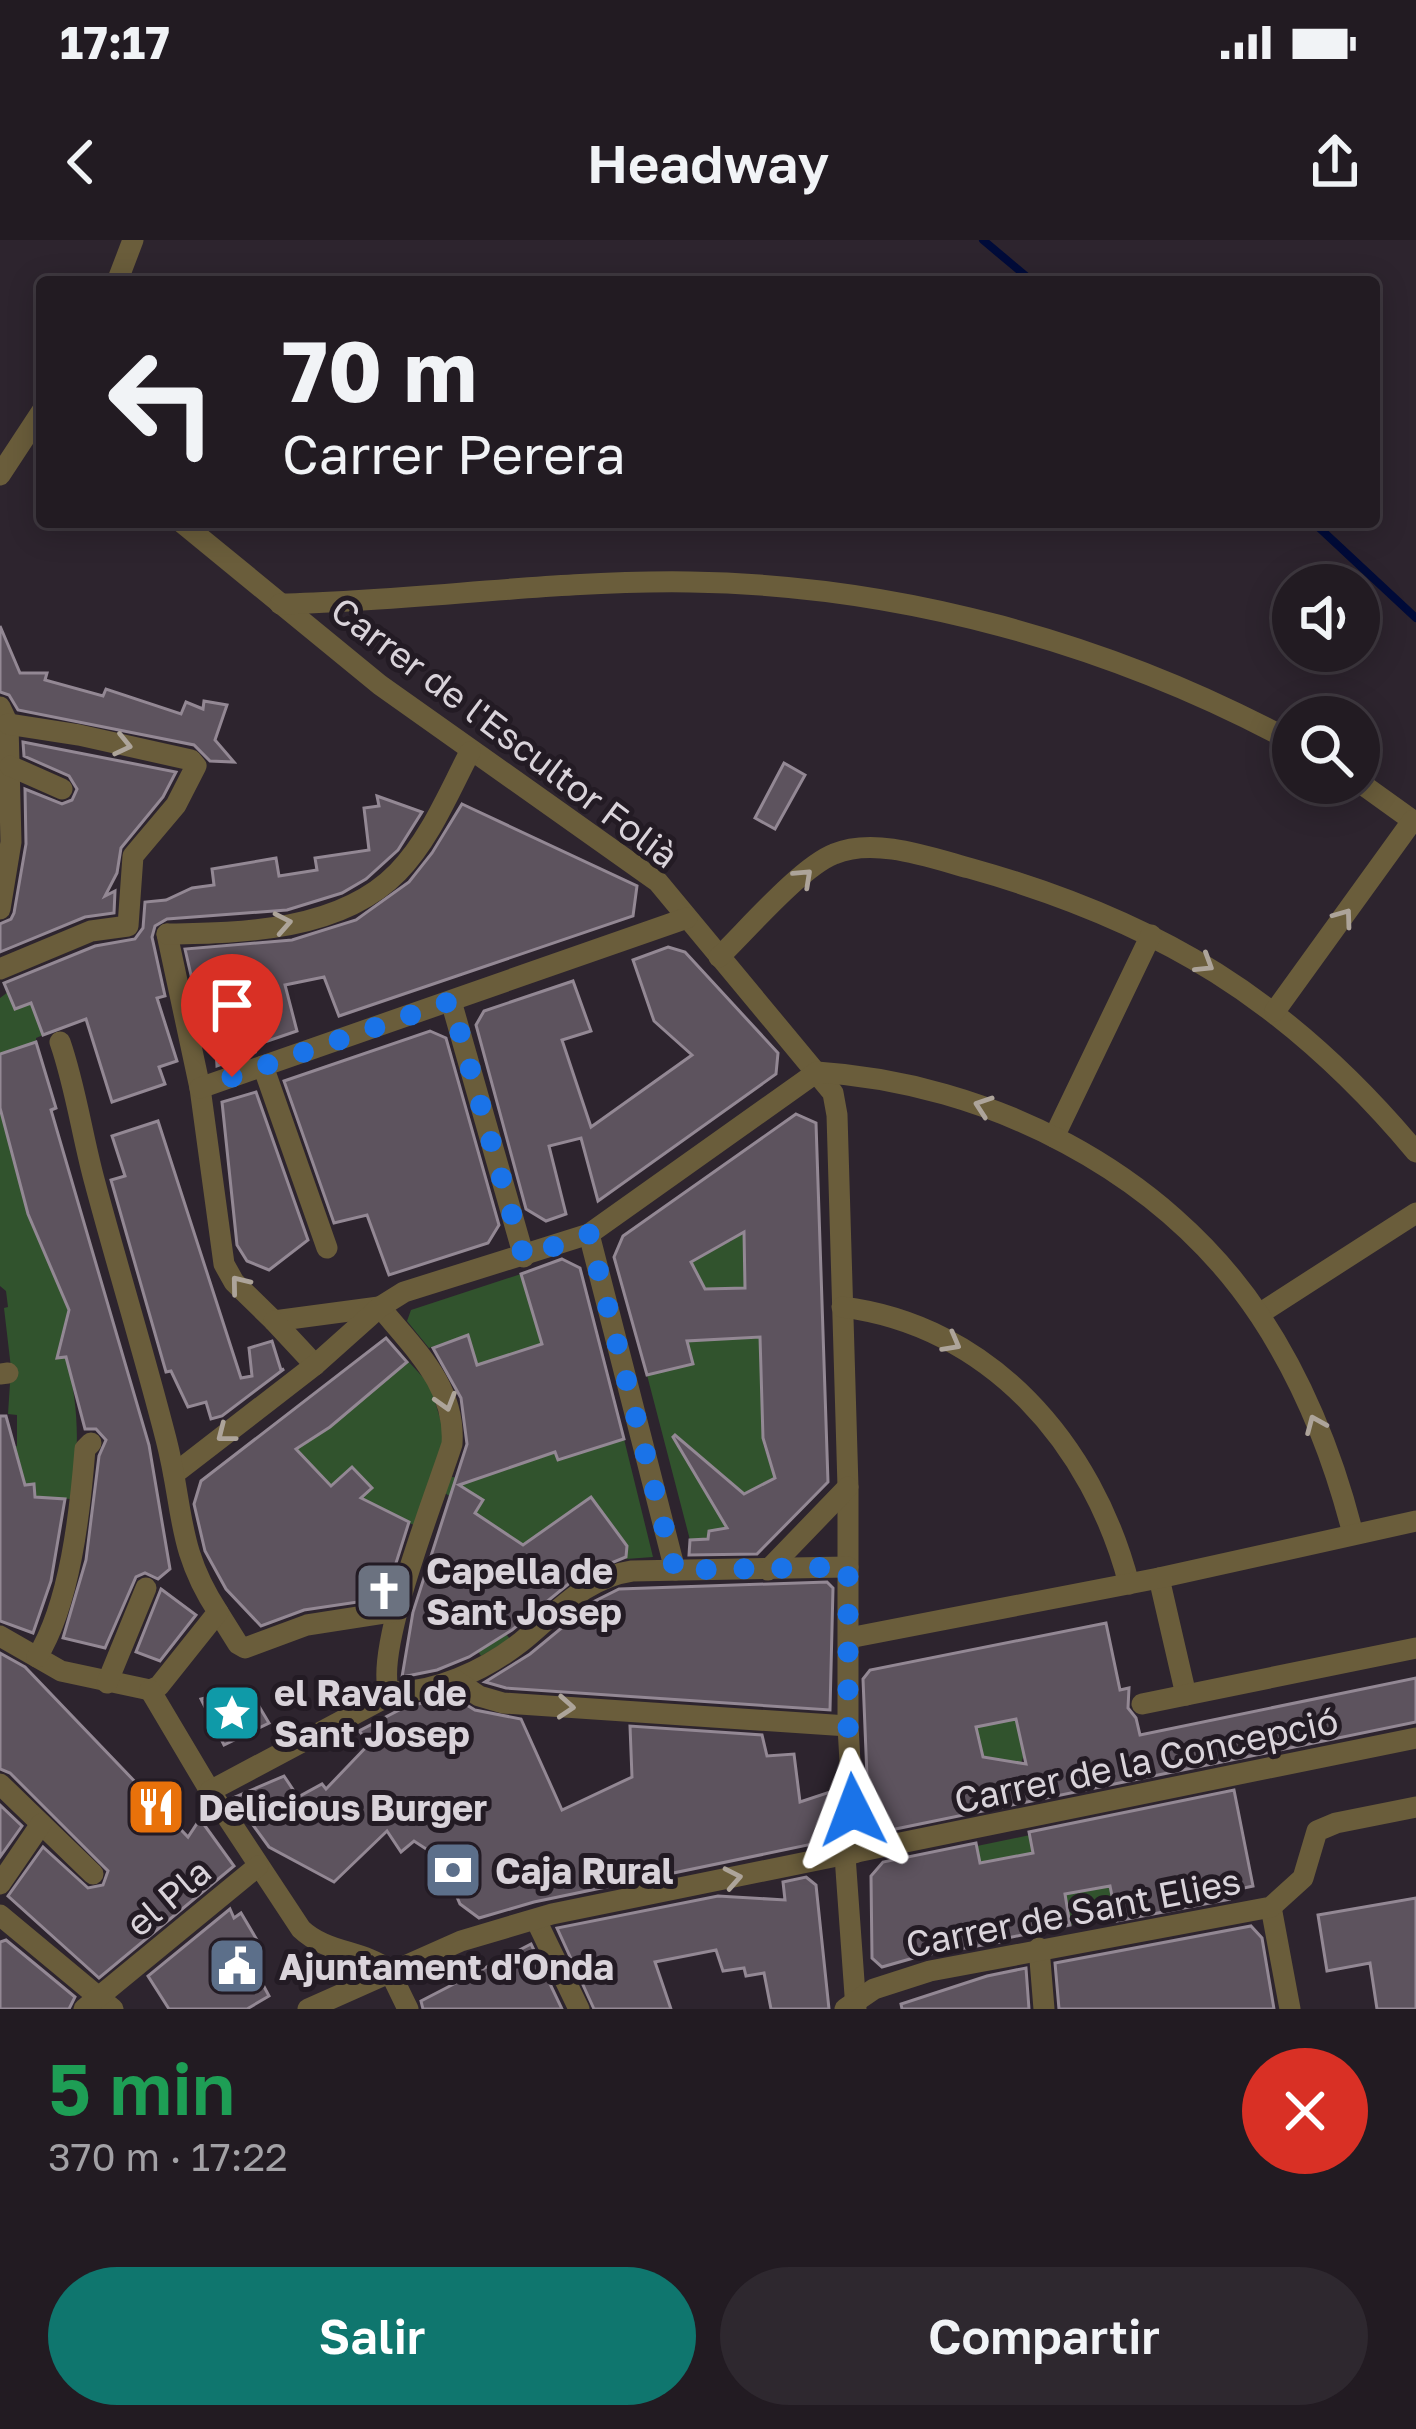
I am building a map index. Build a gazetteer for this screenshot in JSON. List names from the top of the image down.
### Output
{
  "streets": {
    "street": [
      "Carrer de l'Escultor Folià",
      "Carrer de la Concepció",
      "el Pla",
      "Carrer de Sant Elies"
    ]
  },
  "crossings": [
    ["Carrer de l'Escultor Folià", "Carrer de la Concepció"],
    ["Carrer de l'Escultor Folià", "Carrer de Sant Elies"]
  ],
  "places": {
    "church": ["Capella de Sant Josep"],
    "place": ["el Raval de Sant Josep"],
    "restaurant": ["Delicious Burger"],
    "bank": ["Caja Rural"],
    "public building": ["Ajuntament d'Onda"]
  },
  "page": {
    "status": "17:17",
    "header": "Headway",
    "turn": ["70 m", "Carrer Perera"],
    "heading": ["5 min", "370 m · 17:22"],
    "buttons": ["Salir", "Compartir"]
  }
}
